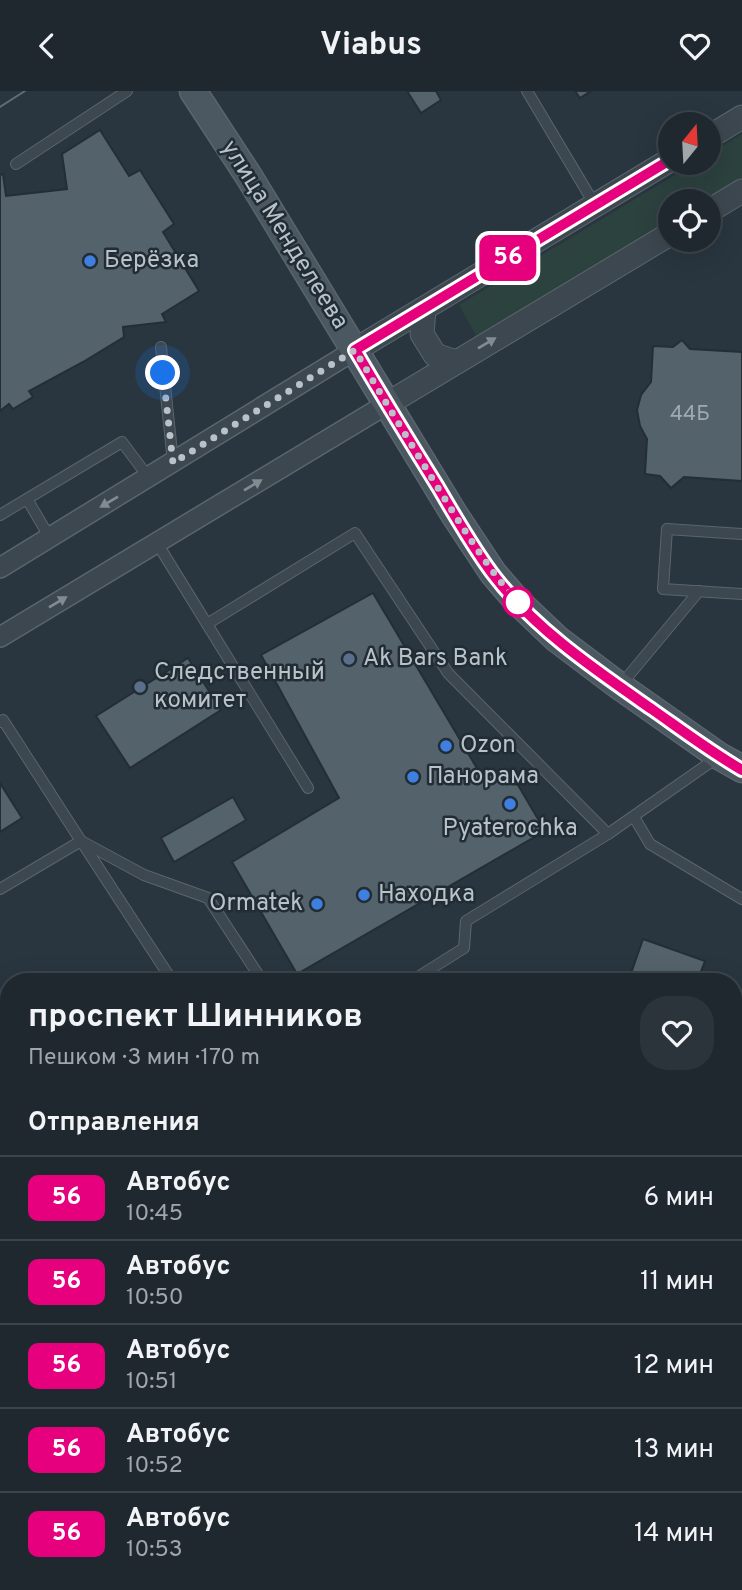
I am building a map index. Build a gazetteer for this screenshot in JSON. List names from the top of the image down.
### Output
{
  "streets": {
    "main road": ["улица Менделеева"]
  },
  "places": [
    "Берёзка",
    "Ak Bars Bank",
    "Следственный комитет",
    "Ozon",
    "Панорама",
    "Pyaterochka",
    "Находка",
    "Ormatek"
  ],
  "lines": ["bus line 56"],
  "house_numbers": ["44Б"],
  "north": "top",
  "page": {
    "header": "Viabus",
    "on_map": "56",
    "heading": [
      ["проспект Шинников", "Пешком · 3 мин · 170 m"],
      "Отправления"
    ],
    "list": [
      {
        "mark": "56",
        "name": "Автобус",
        "note": "10:45",
        "value": "6 мин"
      },
      {
        "mark": "56",
        "name": "Автобус",
        "note": "10:50",
        "value": "11 мин"
      },
      {
        "mark": "56",
        "name": "Автобус",
        "note": "10:51",
        "value": "12 мин"
      },
      {
        "mark": "56",
        "name": "Автобус",
        "note": "10:52",
        "value": "13 мин"
      },
      {
        "mark": "56",
        "name": "Автобус",
        "note": "10:53",
        "value": "14 мин"
      }
    ]
  }
}
